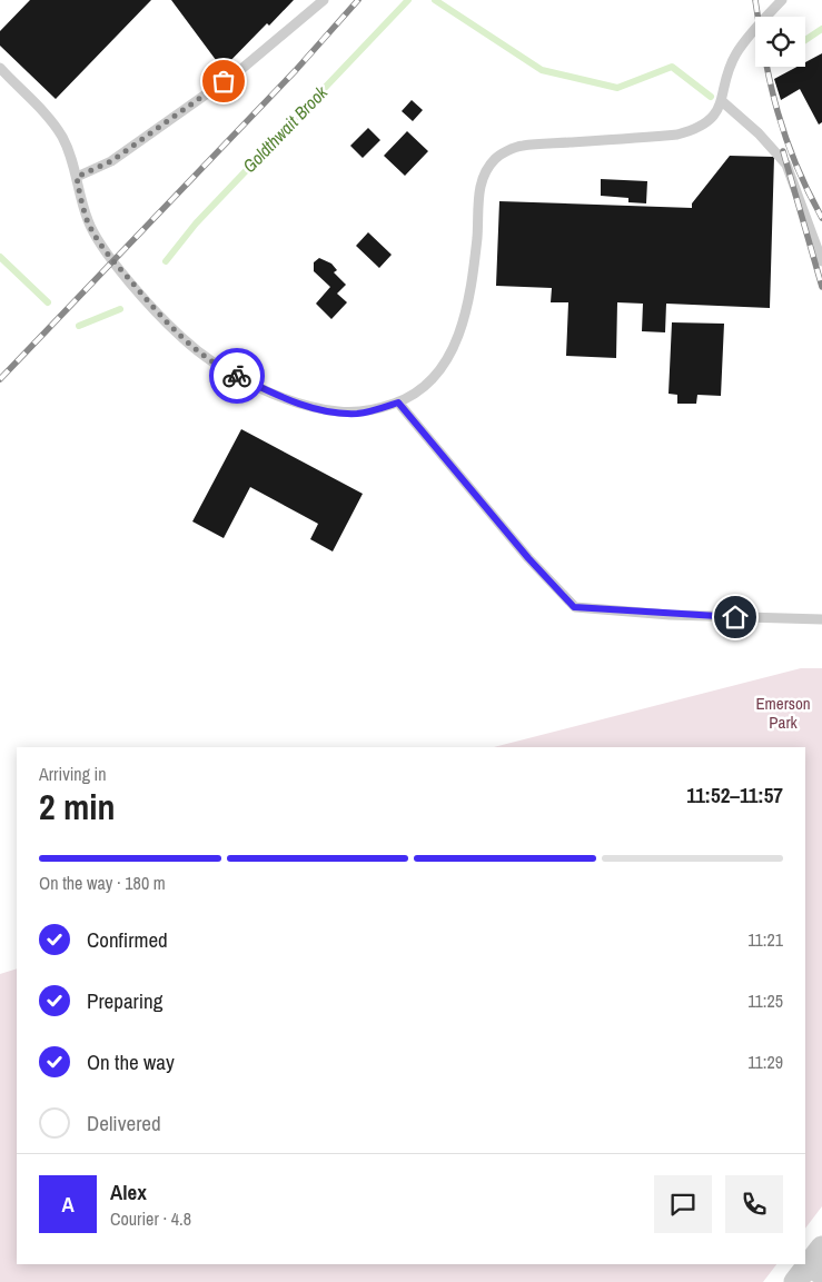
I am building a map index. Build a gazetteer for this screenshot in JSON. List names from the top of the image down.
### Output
{
  "water": ["Goldthwait Brook"],
  "parks": ["Emerson Park"],
  "page": {
    "heading": ["2 min", "Arriving in", "11:52–11:57"],
    "panel": ["Alex", "Courier · 4.8"],
    "bar": "On the way · 180 m",
    "list": [
      ["Confirmed", "11:21"],
      ["Preparing", "11:25"],
      ["On the way", "11:29"],
      "Delivered"
    ],
    "round": "A"
  }
}
